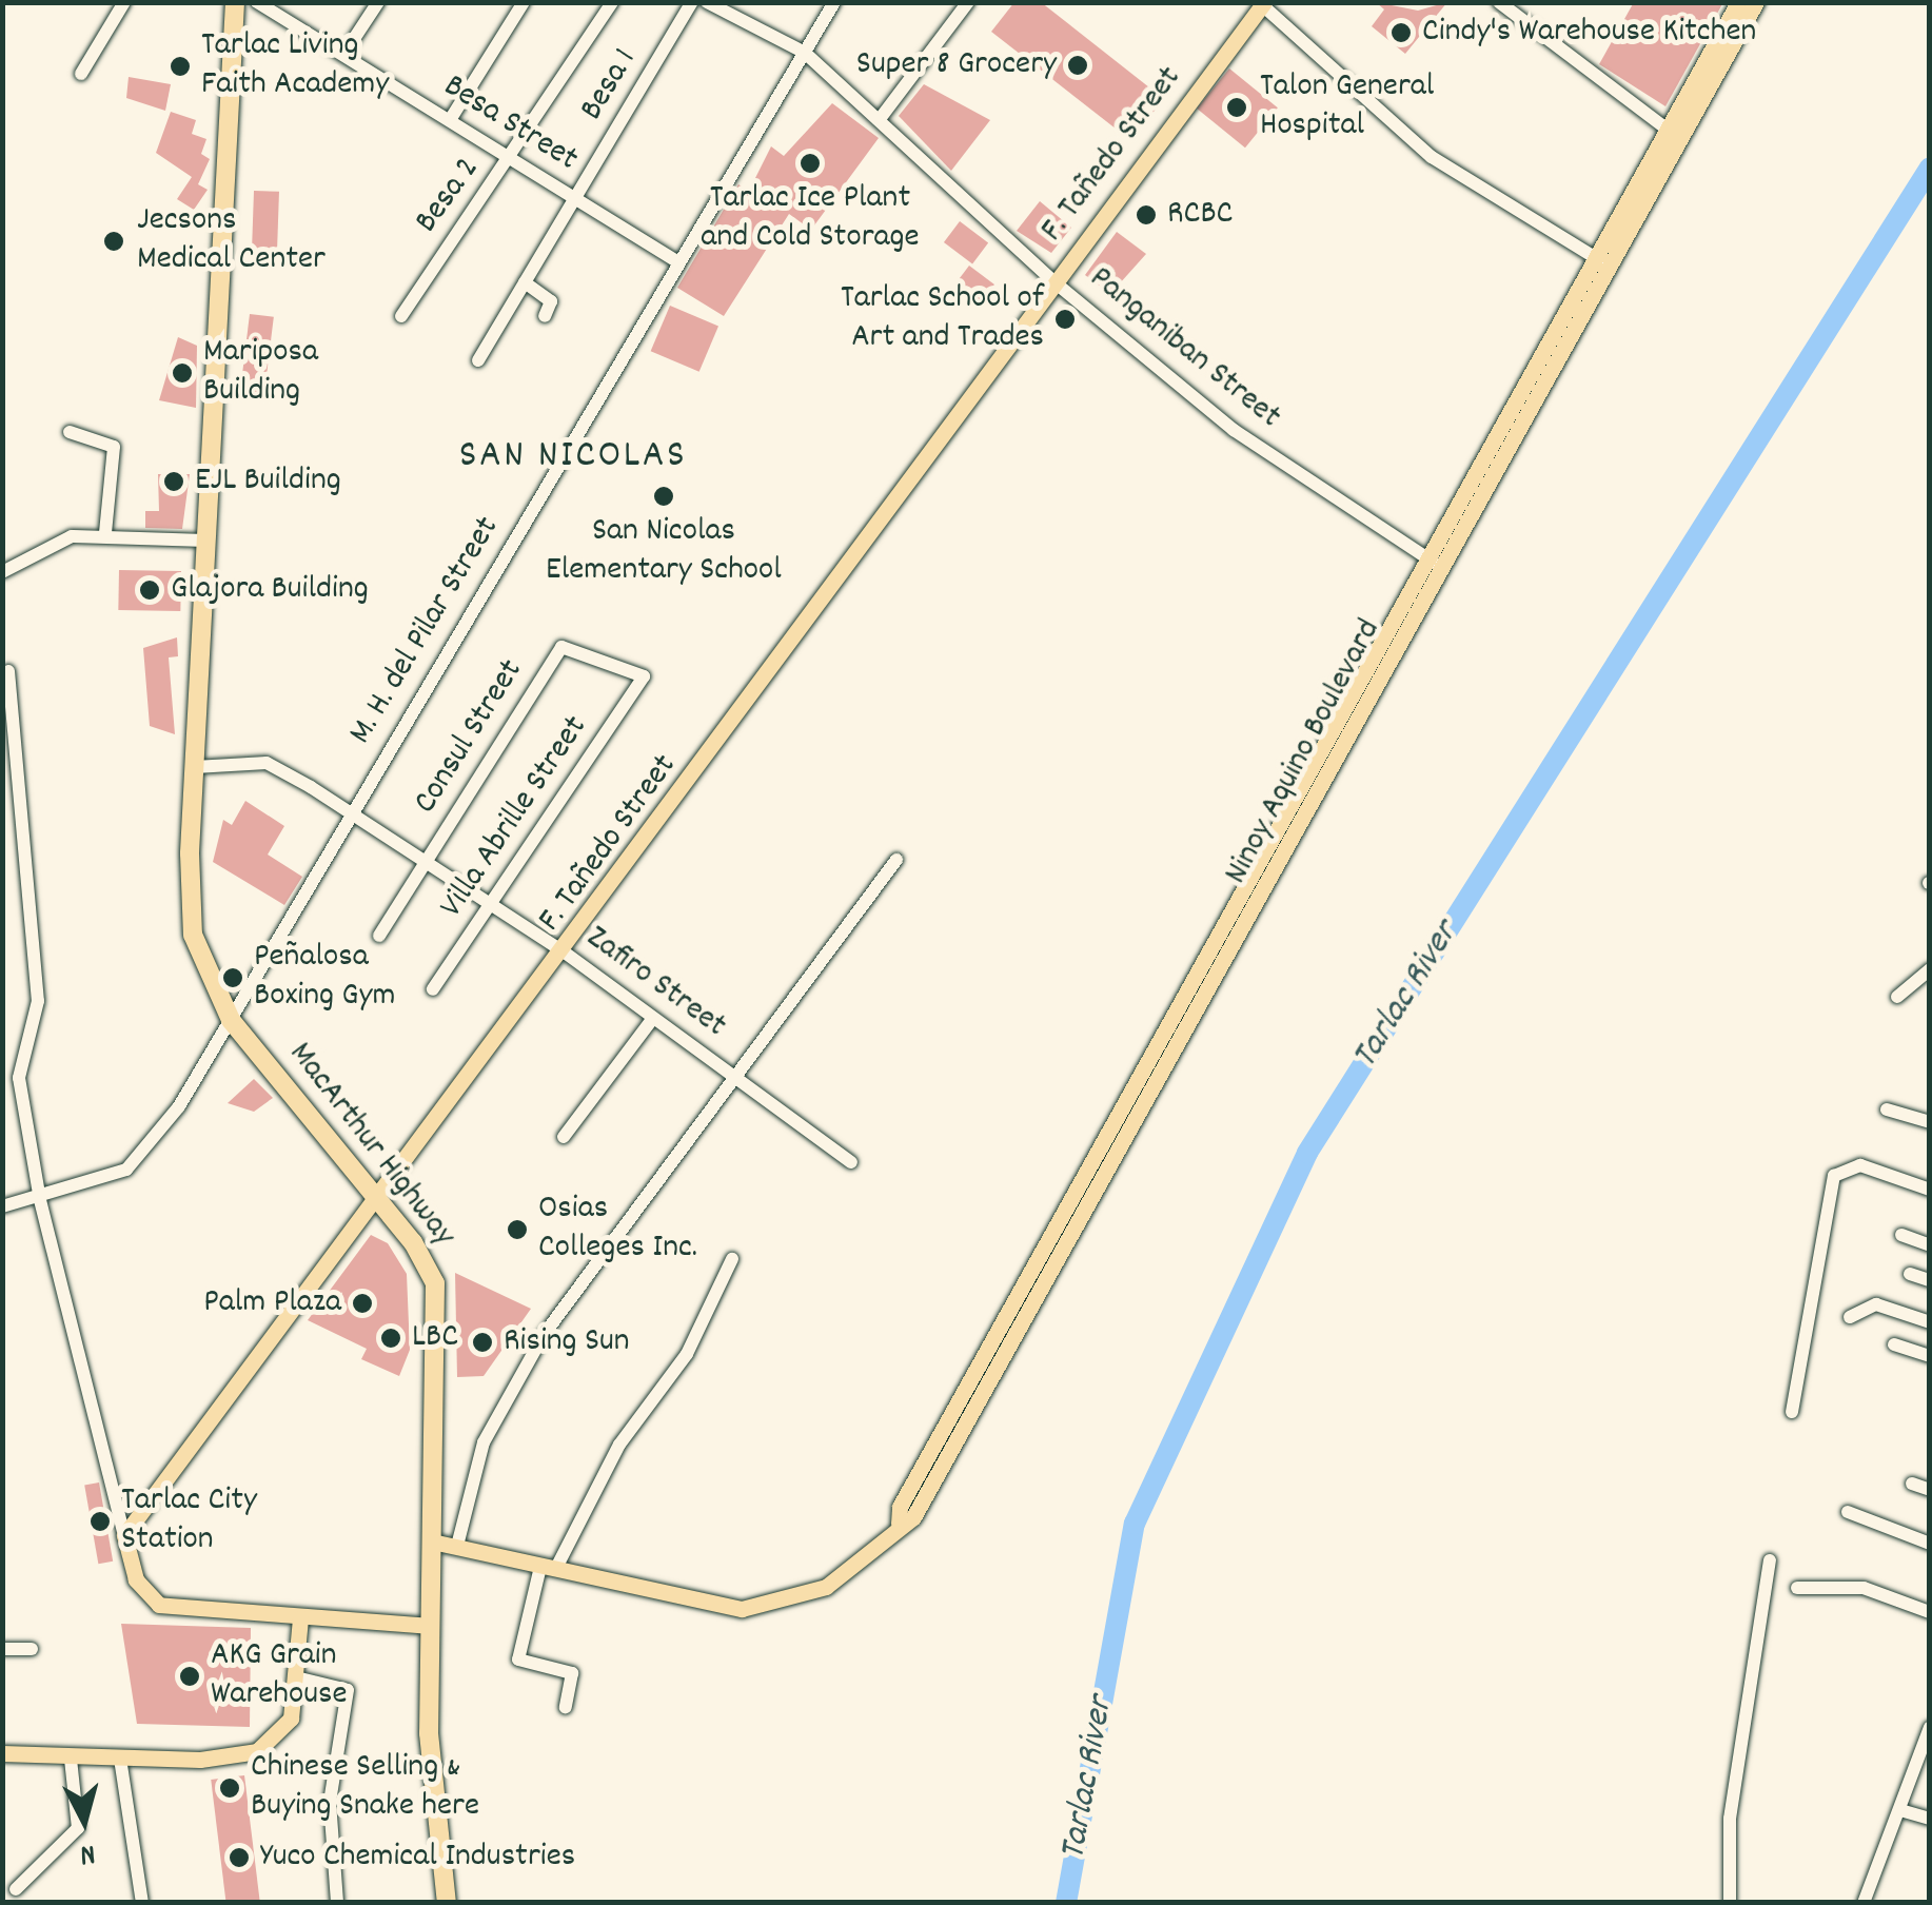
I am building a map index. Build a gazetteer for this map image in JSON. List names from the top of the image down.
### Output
{
  "streets": {
    "highway": ["MacArthur Highway"],
    "main road": ["F. Tañedo Street", "Ninoy Aquino Boulevard"],
    "street": [
      "Besa 1",
      "Besa Street",
      "Besa 2",
      "Panganiban Street",
      "M. H. del Pilar Street",
      "Consul Street",
      "Villa Abrille Street",
      "Zafiro Street"
    ]
  },
  "crossings": [
    ["Besa 1", "Besa Street"],
    ["Besa Street", "Besa 2"],
    ["Besa Street", "M. H. del Pilar Street"],
    ["F. Tañedo Street", "Panganiban Street"],
    ["F. Tañedo Street", "Zafiro Street"],
    ["F. Tañedo Street", "MacArthur Highway"],
    ["Panganiban Street", "M. H. del Pilar Street"],
    ["Panganiban Street", "Ninoy Aquino Boulevard"],
    ["M. H. del Pilar Street", "Zafiro Street"],
    ["M. H. del Pilar Street", "MacArthur Highway"],
    ["Consul Street", "Villa Abrille Street"],
    ["Consul Street", "Zafiro Street"],
    ["Ninoy Aquino Boulevard", "MacArthur Highway"],
    ["Villa Abrille Street", "Zafiro Street"],
    ["Zafiro Street", "MacArthur Highway"]
  ],
  "districts": ["SAN NICOLAS"],
  "water": ["Tarlac River"],
  "places": [
    "Cindy's Warehouse Kitchen",
    "Super 8 Grocery",
    "Tarlac Living Faith Academy",
    "Talon General Hospital",
    "Tarlac Ice Plant and Cold Storage",
    "RCBC",
    "Jecsons Medical Center",
    "Tarlac School of Art and Trades",
    "Mariposa Building",
    "EJL Building",
    "San Nicolas Elementary School",
    "Glajora Building",
    "Peñalosa Boxing Gym",
    "Osias Colleges Inc.",
    "Palm Plaza",
    "LBC",
    "Rising Sun",
    "Tarlac City Station",
    "AKG Grain Warehouse",
    "Chinese Selling & Buying Snake here",
    "Yuco Chemical Industries"
  ],
  "north": "bottom"
}
